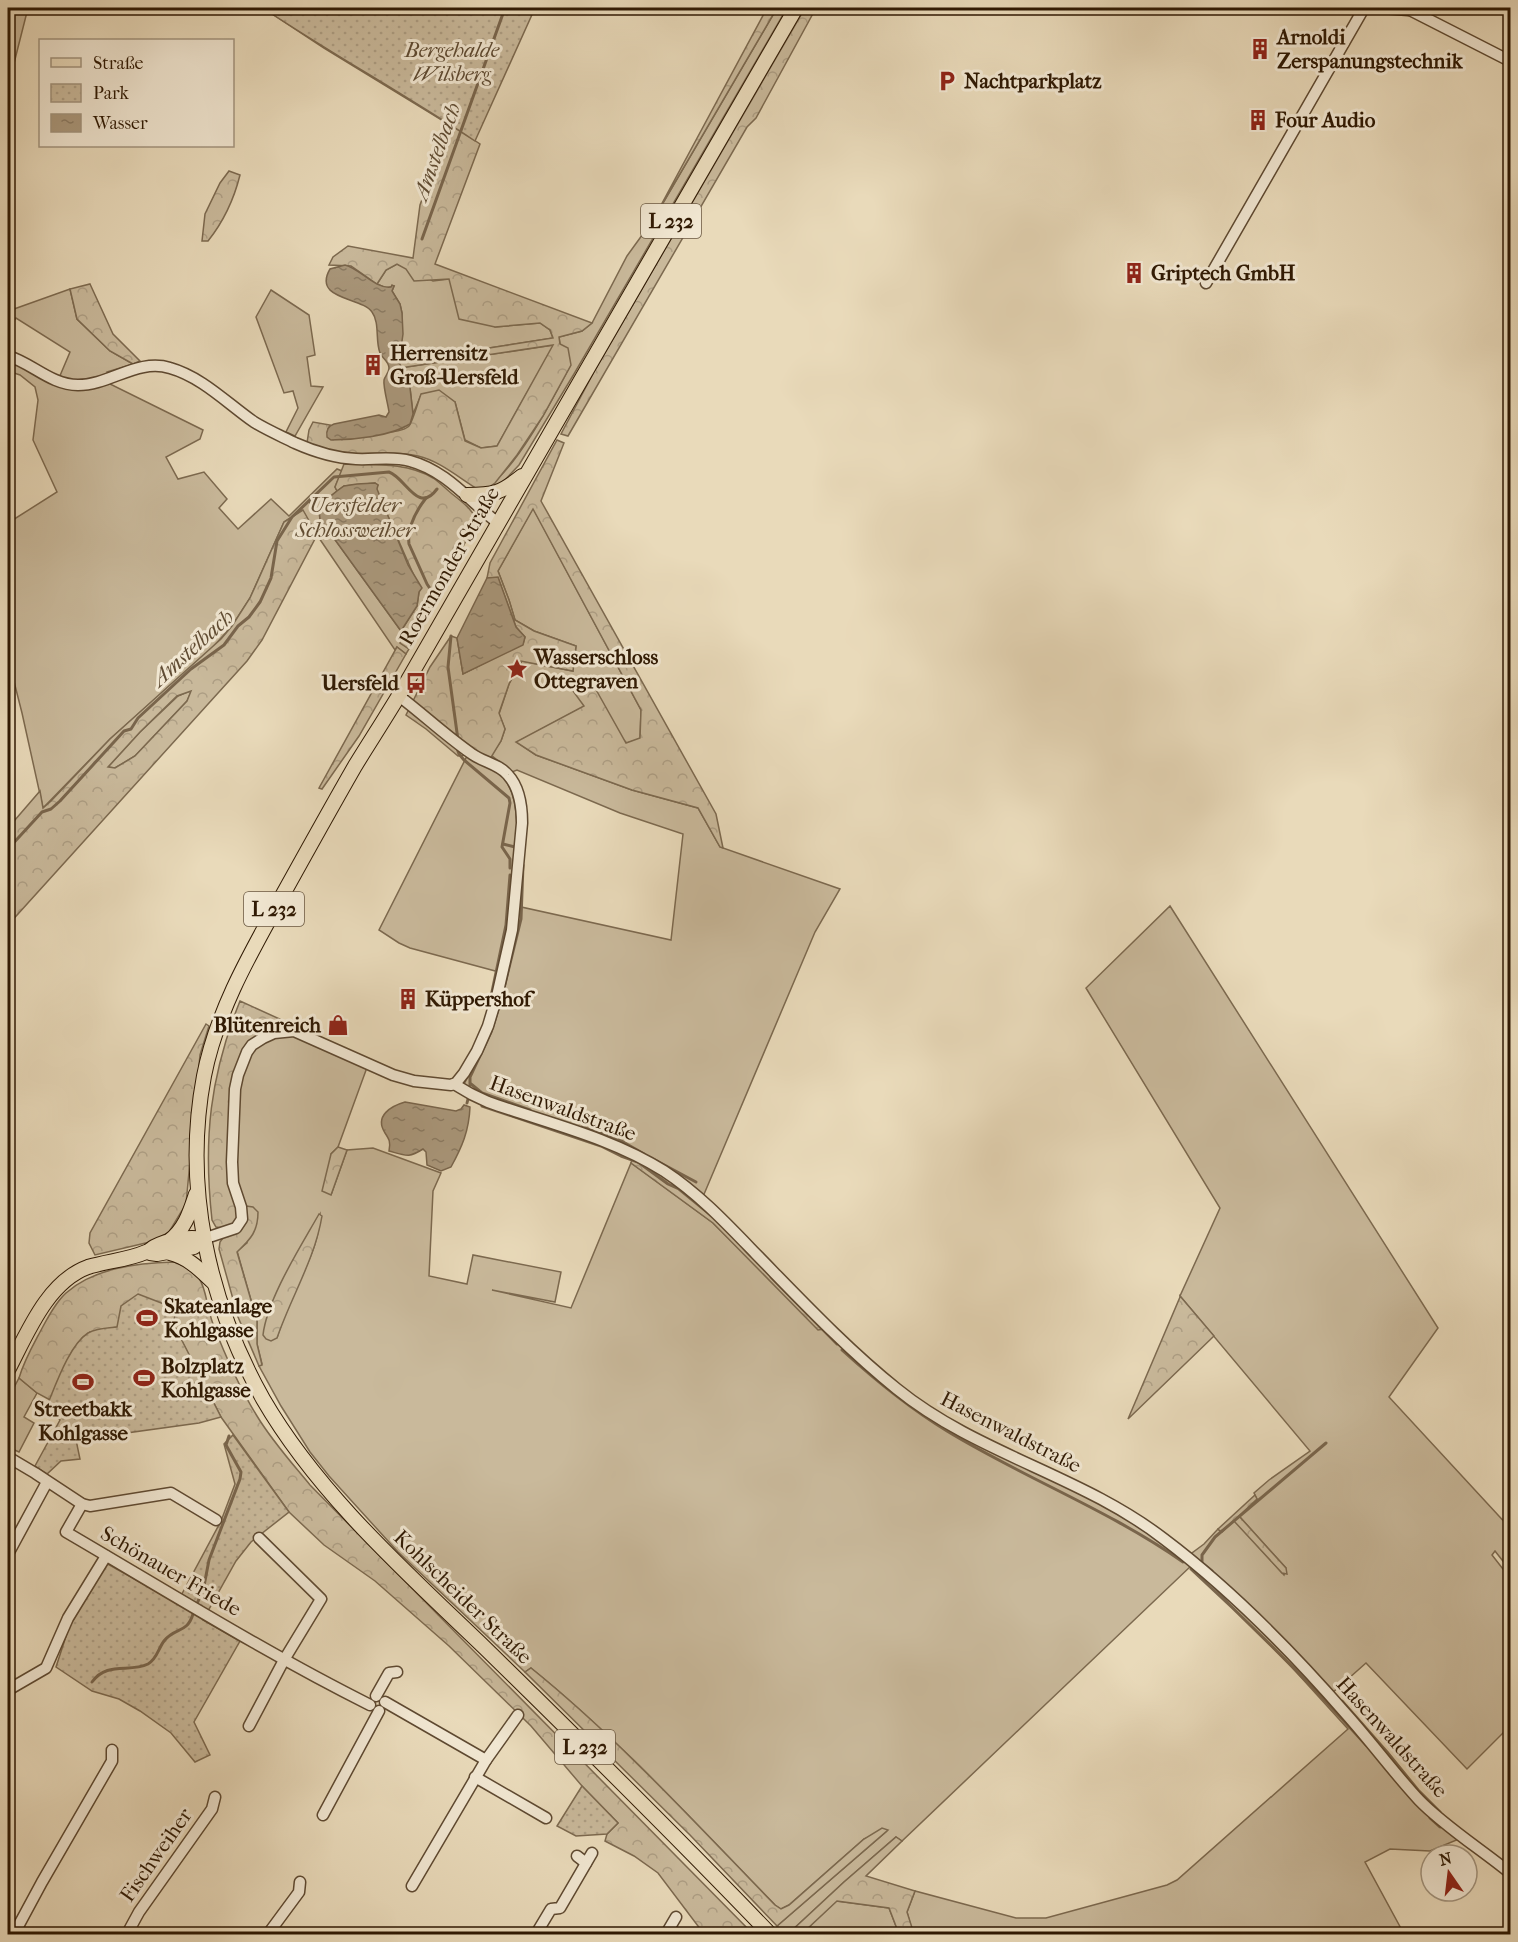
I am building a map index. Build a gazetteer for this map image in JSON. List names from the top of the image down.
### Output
{
  "streets": {
    "main road": ["L 232", "Roermonder Straße", "Kohlscheider Straße"],
    "street": ["Hasenwaldstraße", "Schönauer Friede", "Fischweiher"]
  },
  "crossings": [
    ["Roermonder Straße", "Kohlscheider Straße"]
  ],
  "water": ["Amstelbach", "Uersfelder Schlossweiher"],
  "parks": ["Bergehalde Wilsberg"],
  "places": {
    "building": [
      "Arnoldi Zerspanungstechnik",
      "Four Audio",
      "Griptech GmbH",
      "Herrensitz Groß-Uersfeld",
      "Küppershof"
    ],
    "parking": ["Nachtparkplatz"],
    "place": ["Wasserschloss Ottegraven"],
    "bus stop": ["Uersfeld"],
    "shop": ["Blütenreich"],
    "sports": ["Skateanlage Kohlgasse", "Bolzplatz Kohlgasse", "Streetbakk Kohlgasse"]
  },
  "legend": ["Straße", "Park", "Wasser"],
  "north": "top"
}
